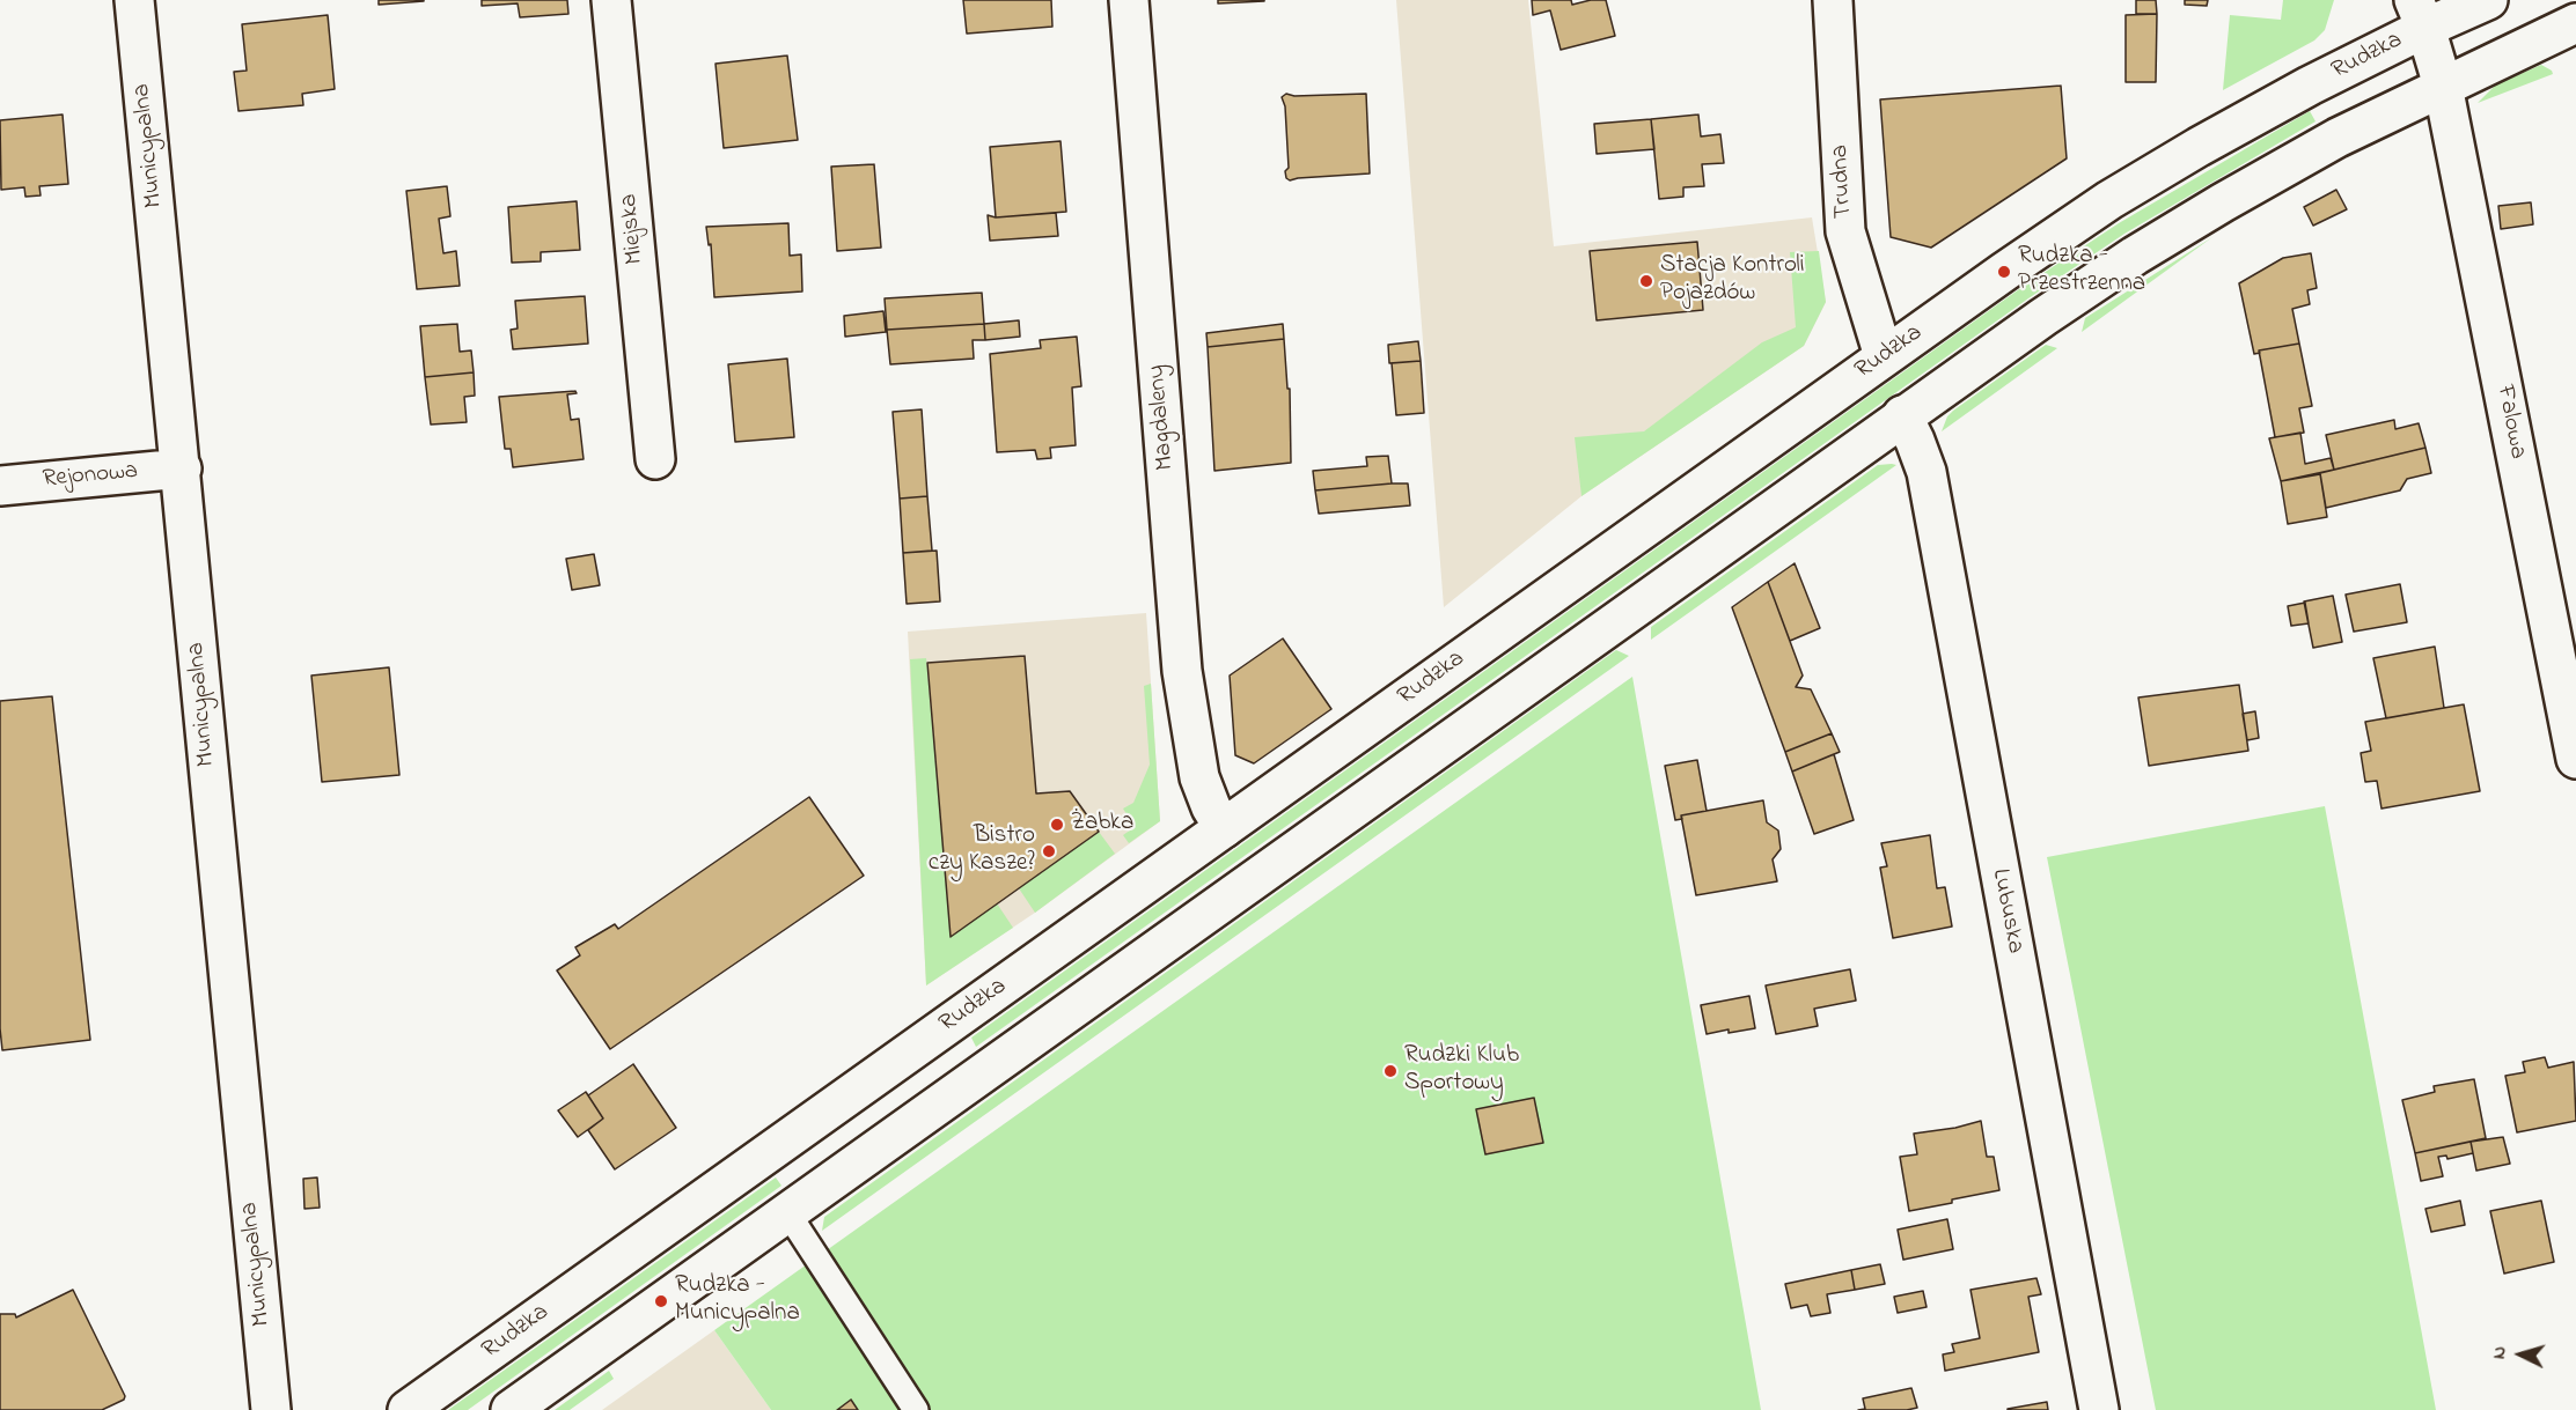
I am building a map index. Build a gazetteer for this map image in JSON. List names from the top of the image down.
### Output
{
  "streets": {
    "street": [
      "Rudzka",
      "Municypalna",
      "Trudna",
      "Miejska",
      "Magdaleny",
      "Falowa",
      "Rejonowa",
      "Lubuska"
    ]
  },
  "crossings": [
    ["Rudzka", "Trudna"],
    ["Rudzka", "Magdaleny"],
    ["Rudzka", "Falowa"],
    ["Municypalna", "Rejonowa"]
  ],
  "places": [
    "Rudzka - Przestrzenna",
    "Stacja Kontroli Pojazdów",
    "Żabka",
    "Bistro czy Kasze?",
    "Rudzki Klub Sportowy",
    "Rudzka - Municypalna"
  ],
  "north": "left"
}
